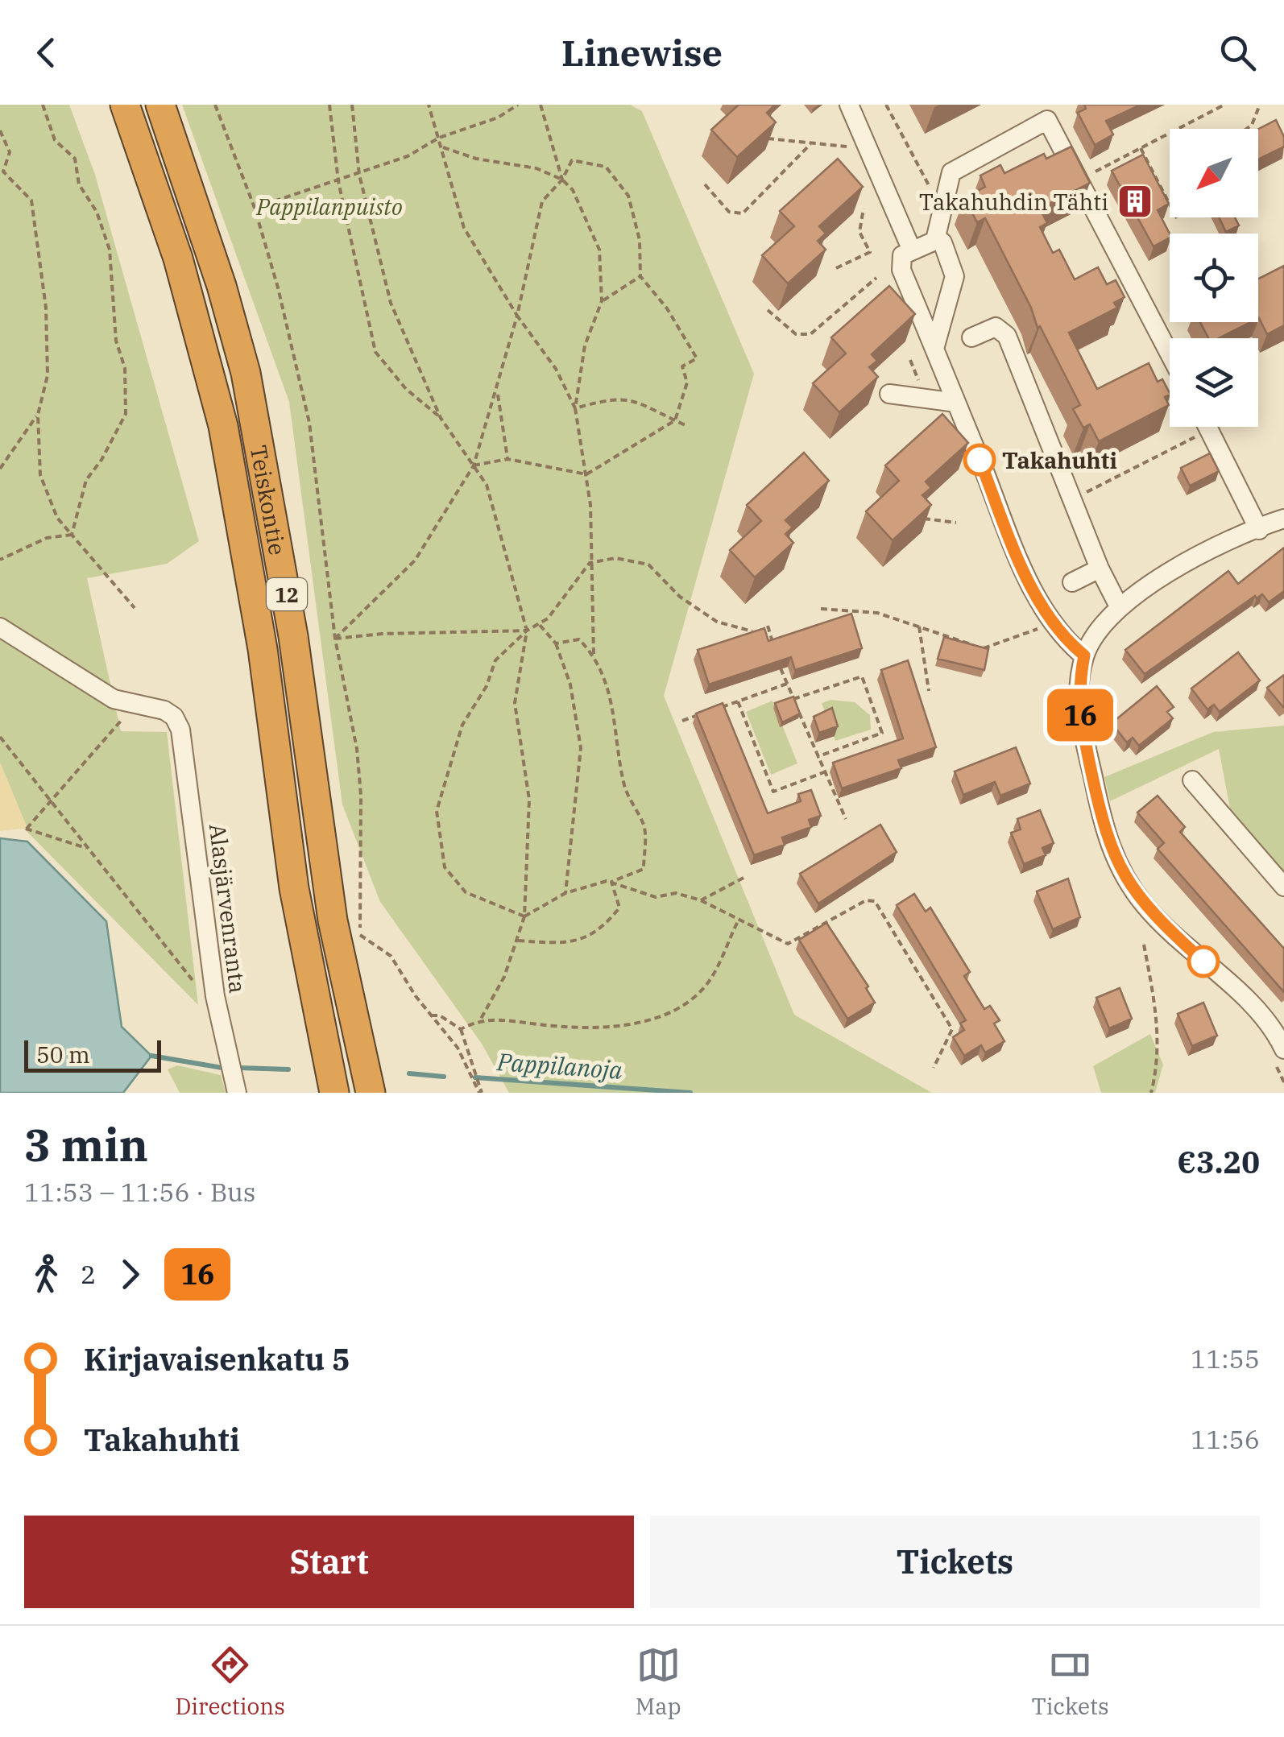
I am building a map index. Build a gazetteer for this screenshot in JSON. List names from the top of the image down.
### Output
{
  "streets": {
    "highway": ["Teiskontie", "12"],
    "street": ["Alasjärvenranta"]
  },
  "water": ["Pappilanoja"],
  "parks": ["Pappilanpuisto"],
  "places": {
    "building": ["Takahuhdin Tähti"],
    "other": ["Takahuhti"]
  },
  "lines": ["bus line 16"],
  "scale_bar": "50 m",
  "north": "bottom left",
  "page": {
    "header": "Linewise",
    "on_map": "16",
    "scale": "50 m",
    "heading": ["3 min", "11:53 – 11:56 · Bus", "€3.20"],
    "legs": ["2", "16"],
    "list": [
      {
        "name": "Kirjavaisenkatu 5",
        "value": "11:55"
      },
      {
        "name": "Takahuhti",
        "value": "11:56"
      }
    ],
    "buttons": ["Start", "Tickets"],
    "tabs": ["Directions", "Map", "Tickets"]
  }
}
